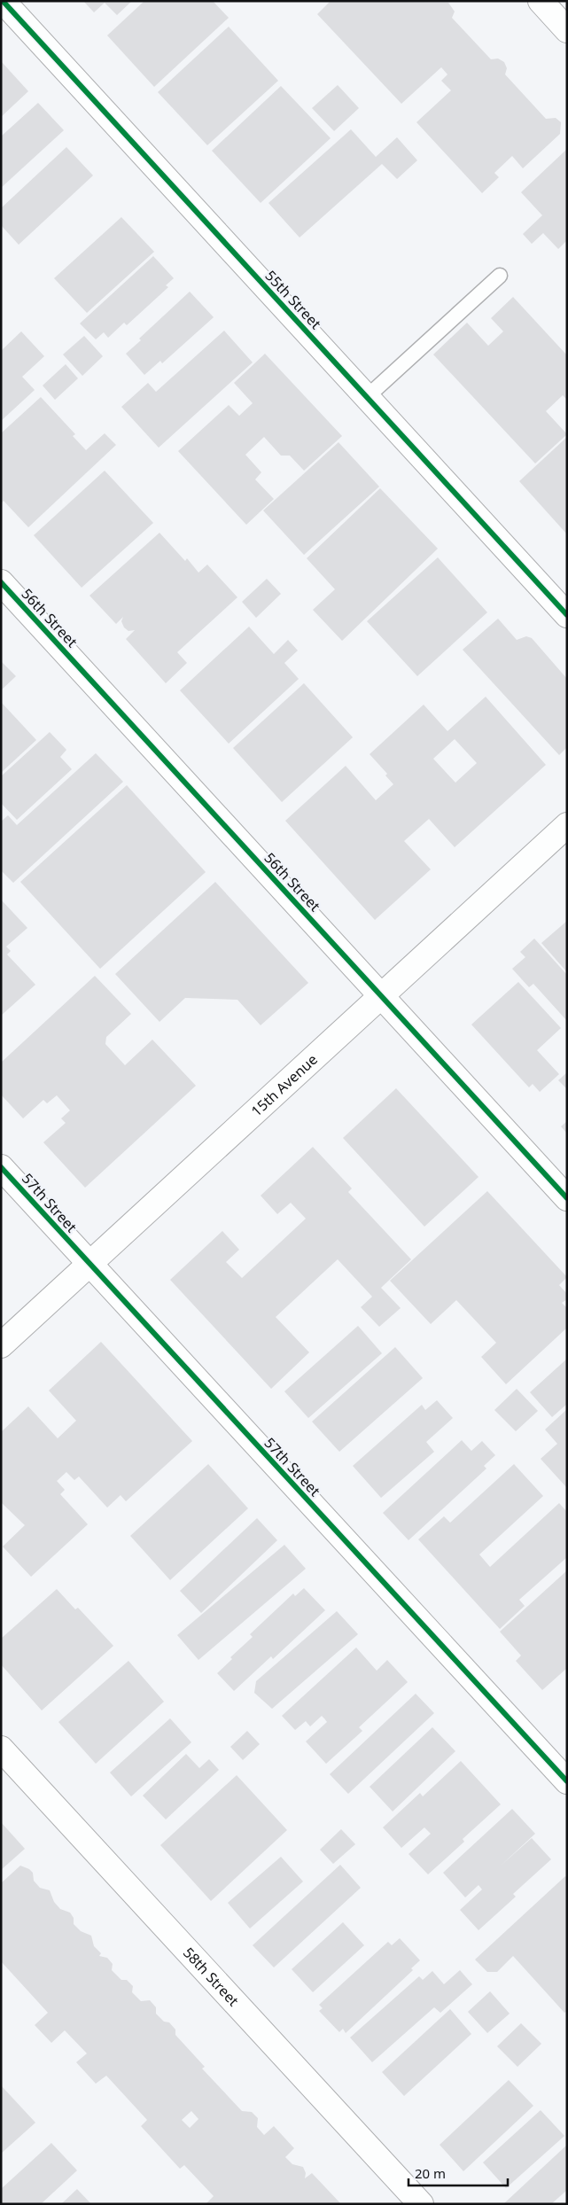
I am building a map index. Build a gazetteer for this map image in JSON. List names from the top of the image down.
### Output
{
  "streets": {
    "street": [
      "55th Street",
      "56th Street",
      "15th Avenue",
      "57th Street",
      "58th Street"
    ]
  },
  "crossings": [
    ["56th Street", "15th Avenue"],
    ["15th Avenue", "57th Street"]
  ],
  "scale_bar": "20 m"
}
